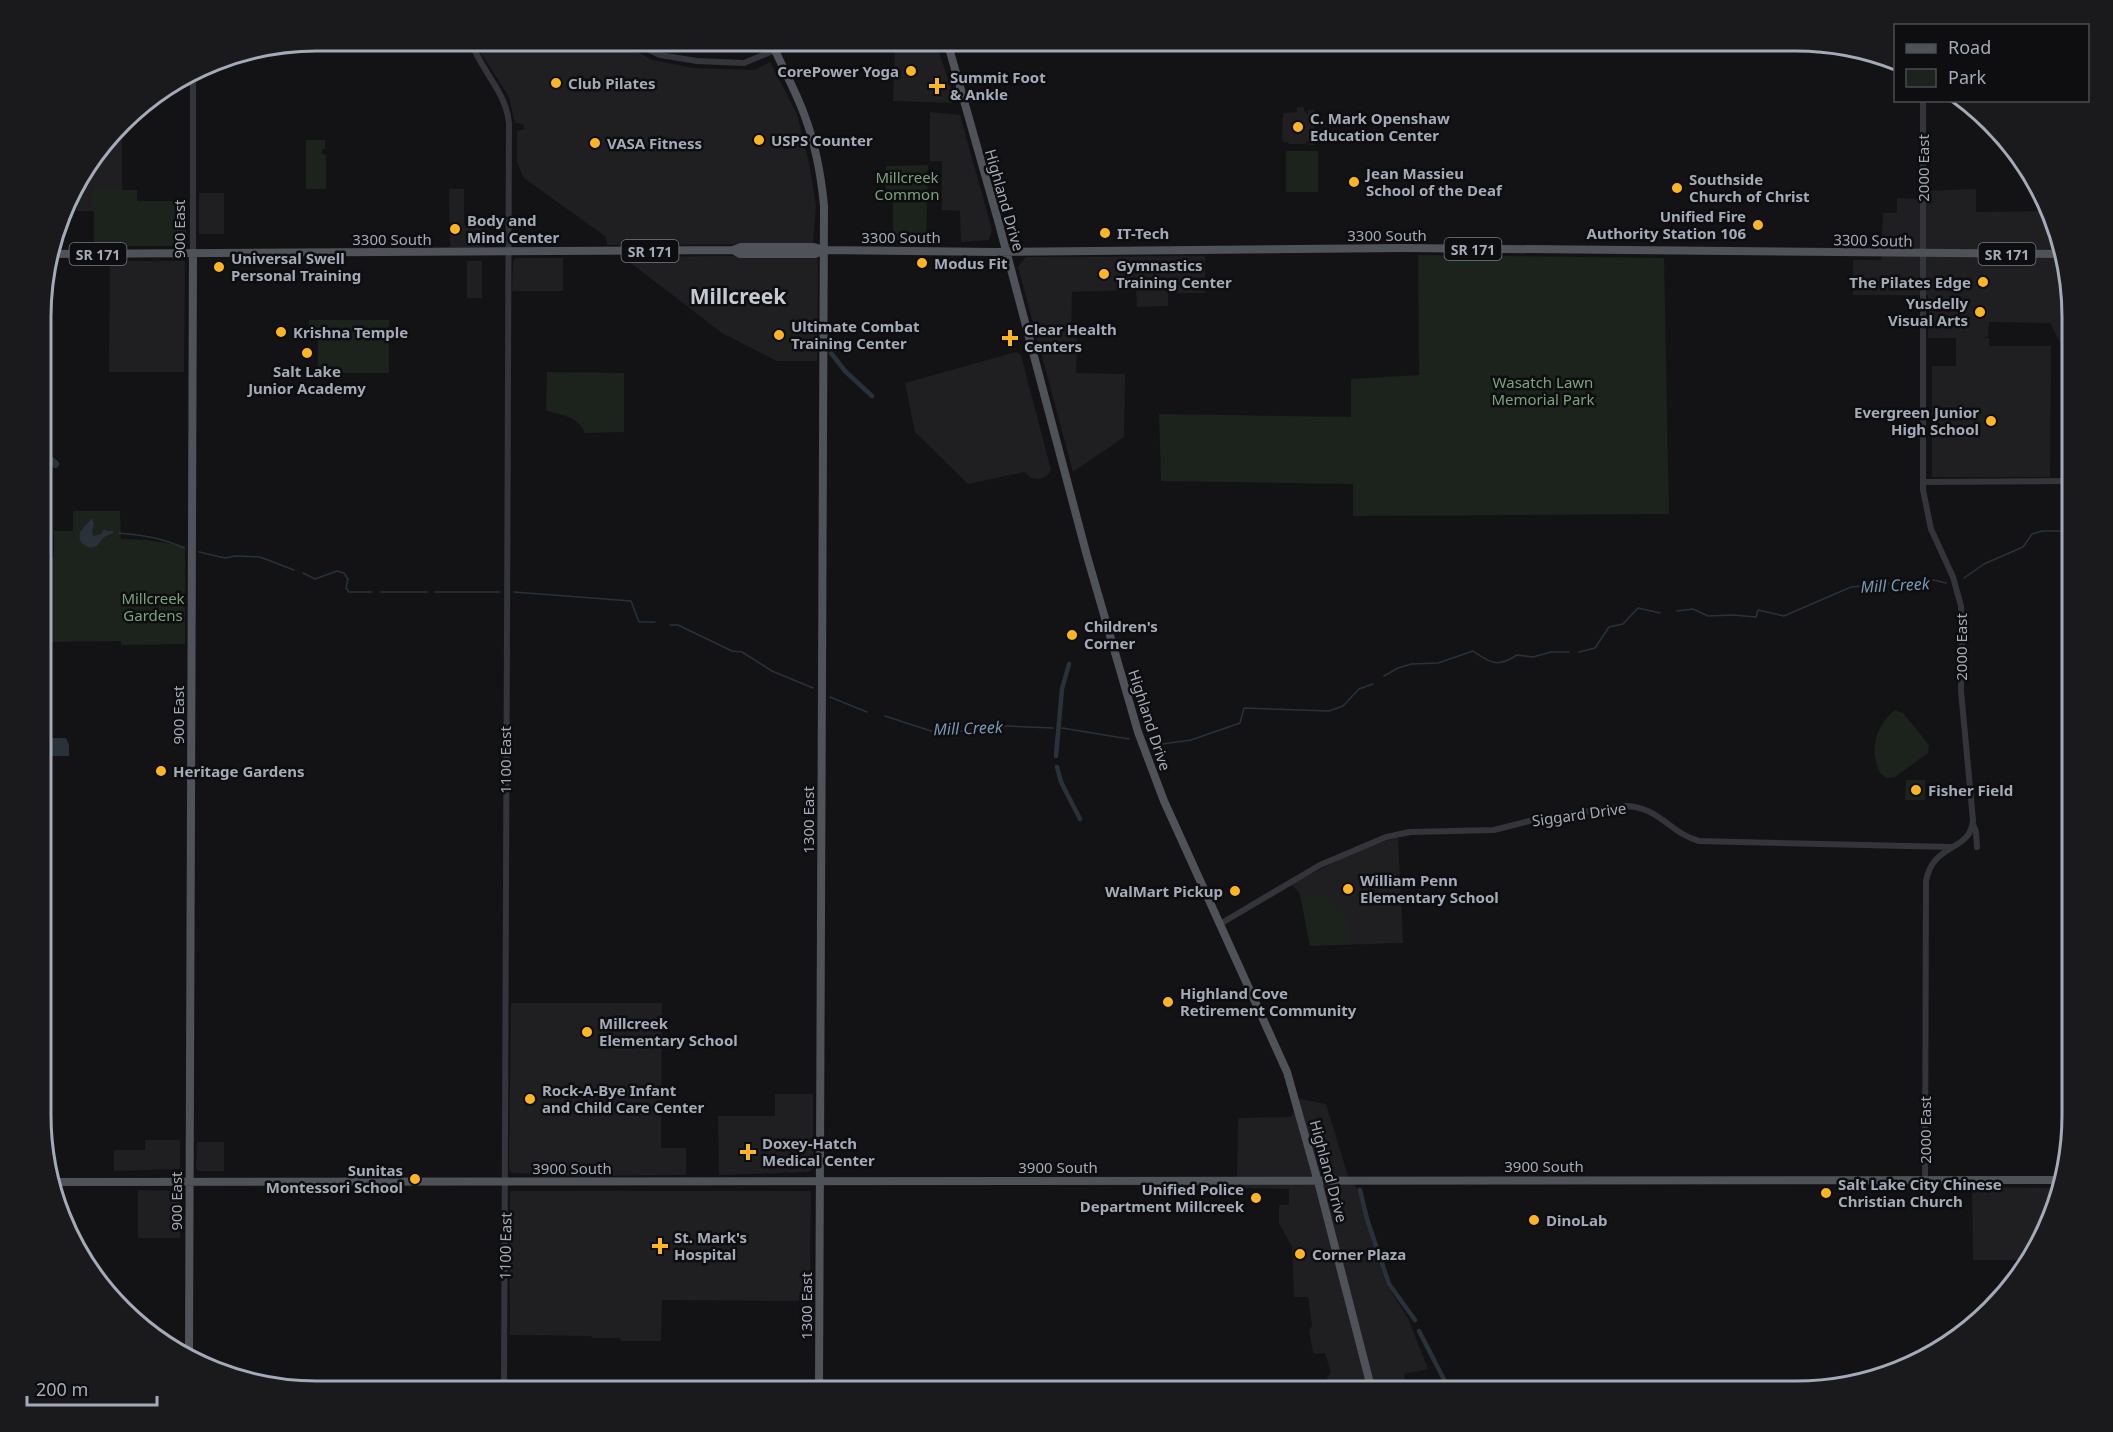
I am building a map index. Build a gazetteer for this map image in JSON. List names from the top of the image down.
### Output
{
  "streets": {
    "main road": [
      "Highland Drive",
      "900 East",
      "3300 South",
      "SR 171",
      "1300 East",
      "3900 South"
    ],
    "street": ["2000 East", "1100 East", "Siggard Drive"]
  },
  "crossings": [
    ["2000 East", "3300 South"],
    ["2000 East", "Siggard Drive"],
    ["2000 East", "3900 South"],
    ["Highland Drive", "3300 South"],
    ["Highland Drive", "Siggard Drive"],
    ["Highland Drive", "3900 South"],
    ["900 East", "3300 South"],
    ["900 East", "3900 South"],
    ["3300 South", "1100 East"],
    ["3300 South", "1300 East"],
    ["1100 East", "3900 South"],
    ["1300 East", "3900 South"]
  ],
  "districts": ["Millcreek"],
  "water": ["Mill Creek"],
  "parks": ["Millcreek Common", "Wasatch Lawn Memorial Park", "Millcreek Gardens"],
  "places": {
    "other": [
      "CorePower Yoga",
      "Club Pilates",
      "C. Mark Openshaw Education Center",
      "USPS Counter",
      "VASA Fitness",
      "Jean Massieu School of the Deaf",
      "Southside Church of Christ",
      "Unified Fire Authority Station 106",
      "Body and Mind Center",
      "IT-Tech",
      "Modus Fit",
      "Universal Swell Personal Training",
      "Gymnastics Training Center",
      "The Pilates Edge",
      "Yusdelly Visual Arts",
      "Krishna Temple",
      "Ultimate Combat Training Center",
      "Salt Lake Junior Academy",
      "Evergreen Junior High School",
      "Children's Corner",
      "Heritage Gardens",
      "Fisher Field",
      "William Penn Elementary School",
      "WalMart Pickup",
      "Highland Cove Retirement Community",
      "Millcreek Elementary School",
      "Rock-A-Bye Infant and Child Care Center",
      "Sunitas Montessori School",
      "Salt Lake City Chinese Christian Church",
      "Unified Police Department Millcreek",
      "DinoLab",
      "Corner Plaza"
    ],
    "health": [
      "Summit Foot & Ankle",
      "Clear Health Centers",
      "Doxey-Hatch Medical Center",
      "St. Mark's Hospital"
    ]
  },
  "legend": ["Road", "Park"],
  "scale_bar": "200 m"
}
